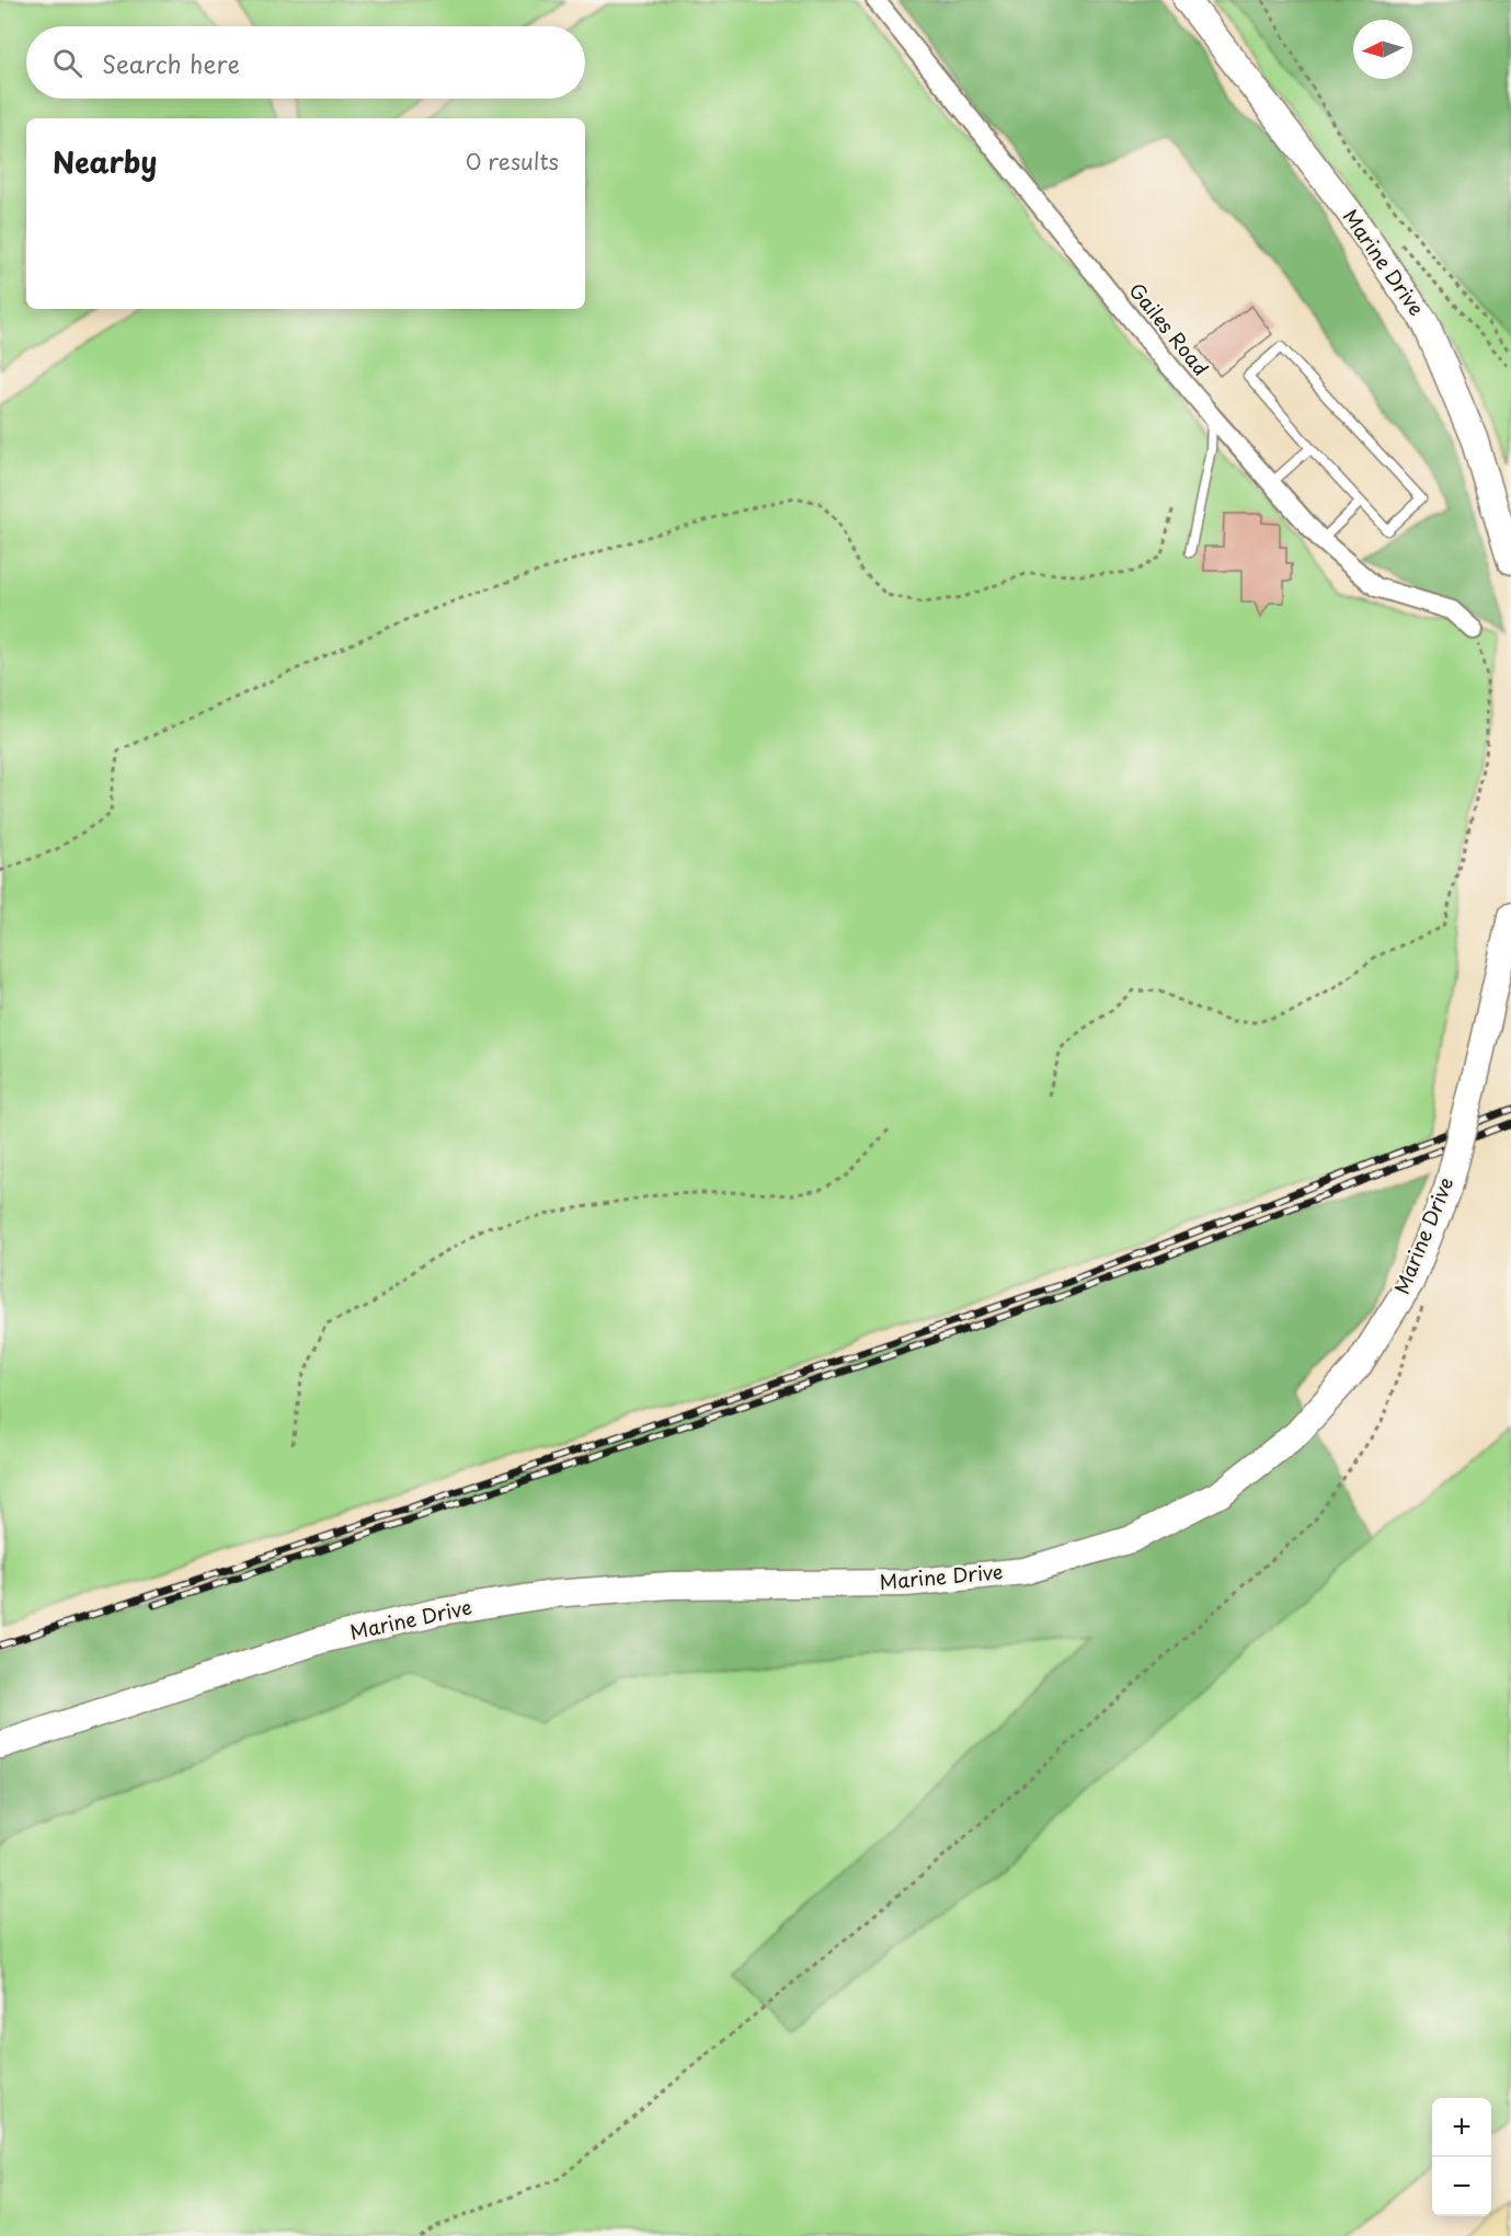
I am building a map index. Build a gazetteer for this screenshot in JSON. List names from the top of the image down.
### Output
{
  "streets": {
    "street": ["Marine Drive", "Gailes Road"]
  },
  "north": "left",
  "page": {
    "search": "Search here",
    "heading": ["Nearby", "0 results"],
    "map_buttons": ["+", "−"]
  }
}
